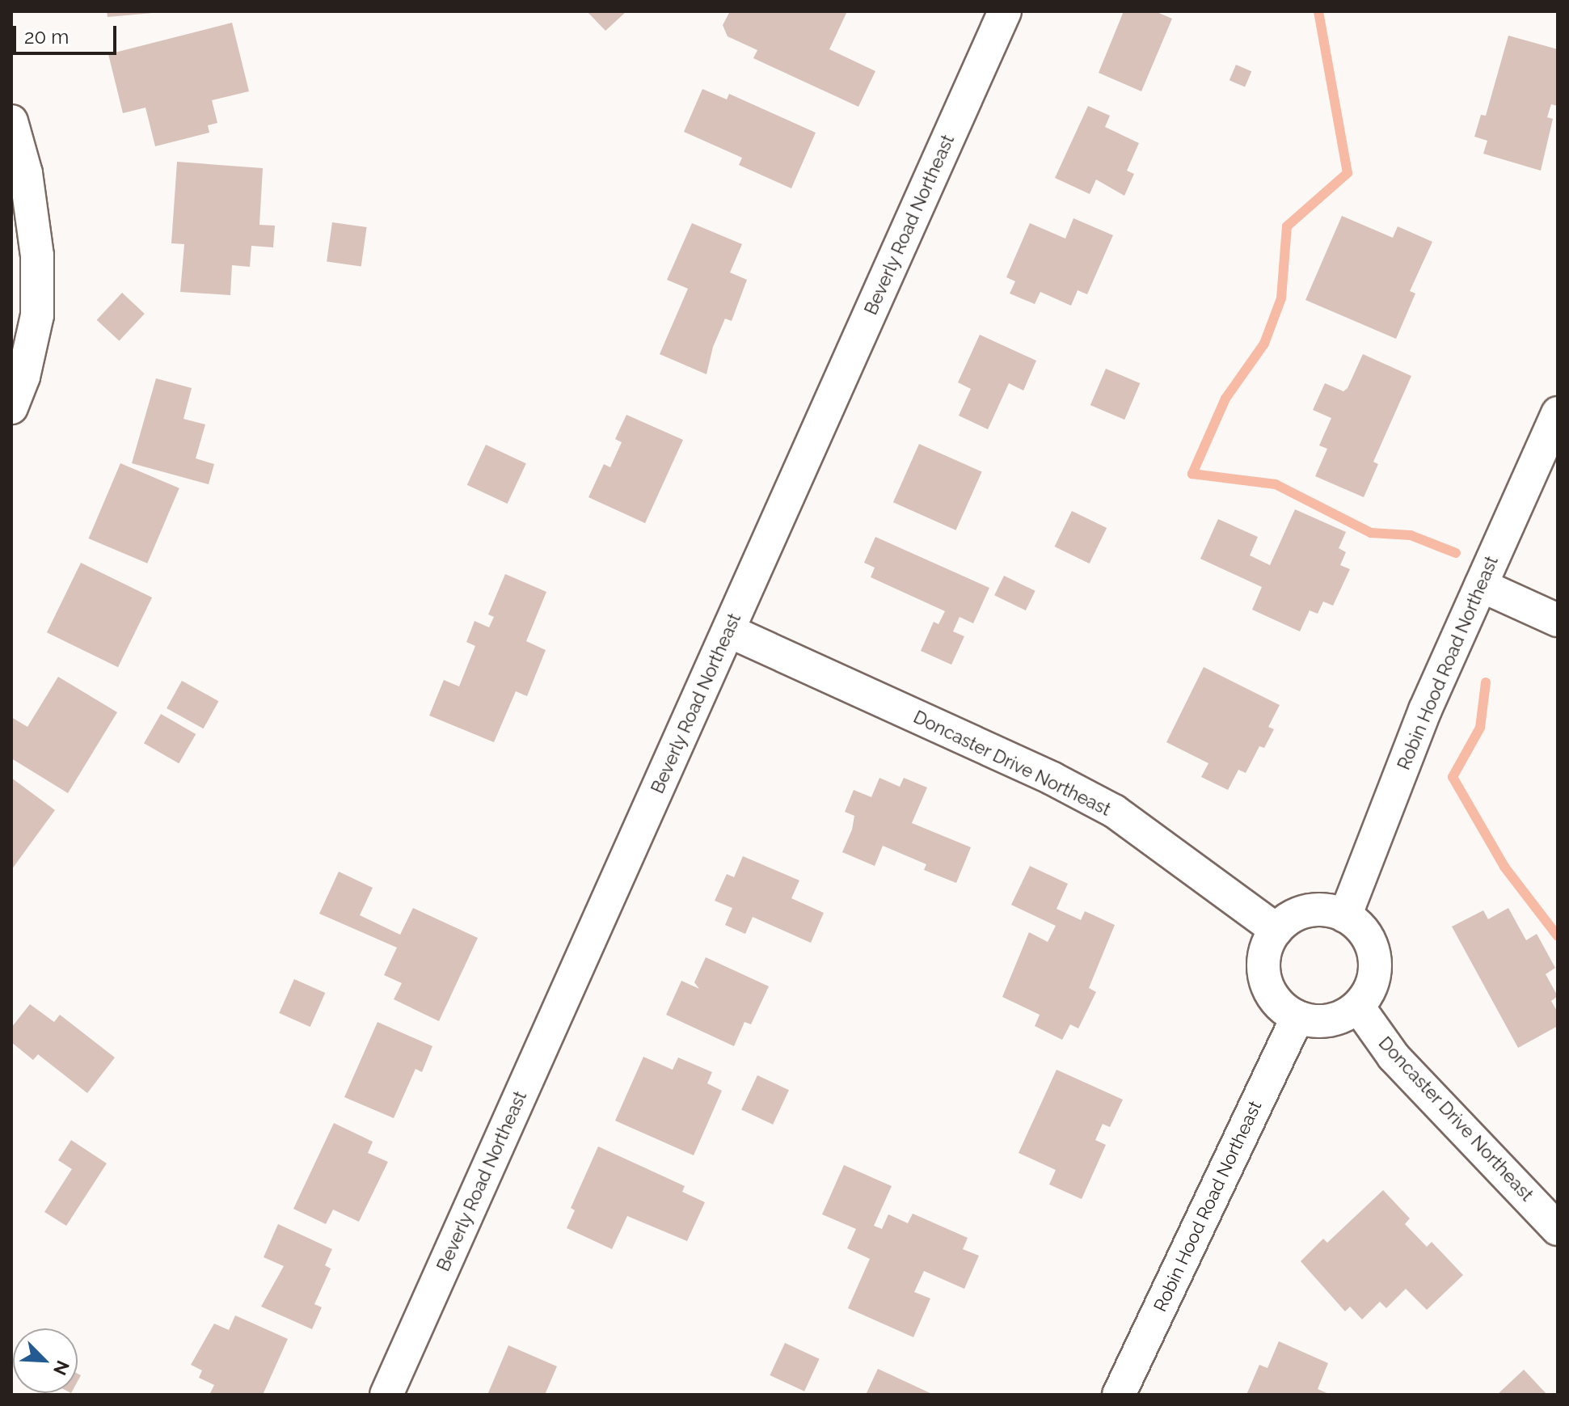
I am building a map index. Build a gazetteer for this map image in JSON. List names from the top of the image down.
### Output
{
  "streets": {
    "street": ["Beverly Road Northeast", "Robin Hood Road Northeast", "Doncaster Drive Northeast"]
  },
  "crossings": [
    ["Beverly Road Northeast", "Doncaster Drive Northeast"],
    ["Robin Hood Road Northeast", "Doncaster Drive Northeast"]
  ],
  "scale_bar": "20 m",
  "north": "bottom right"
}
